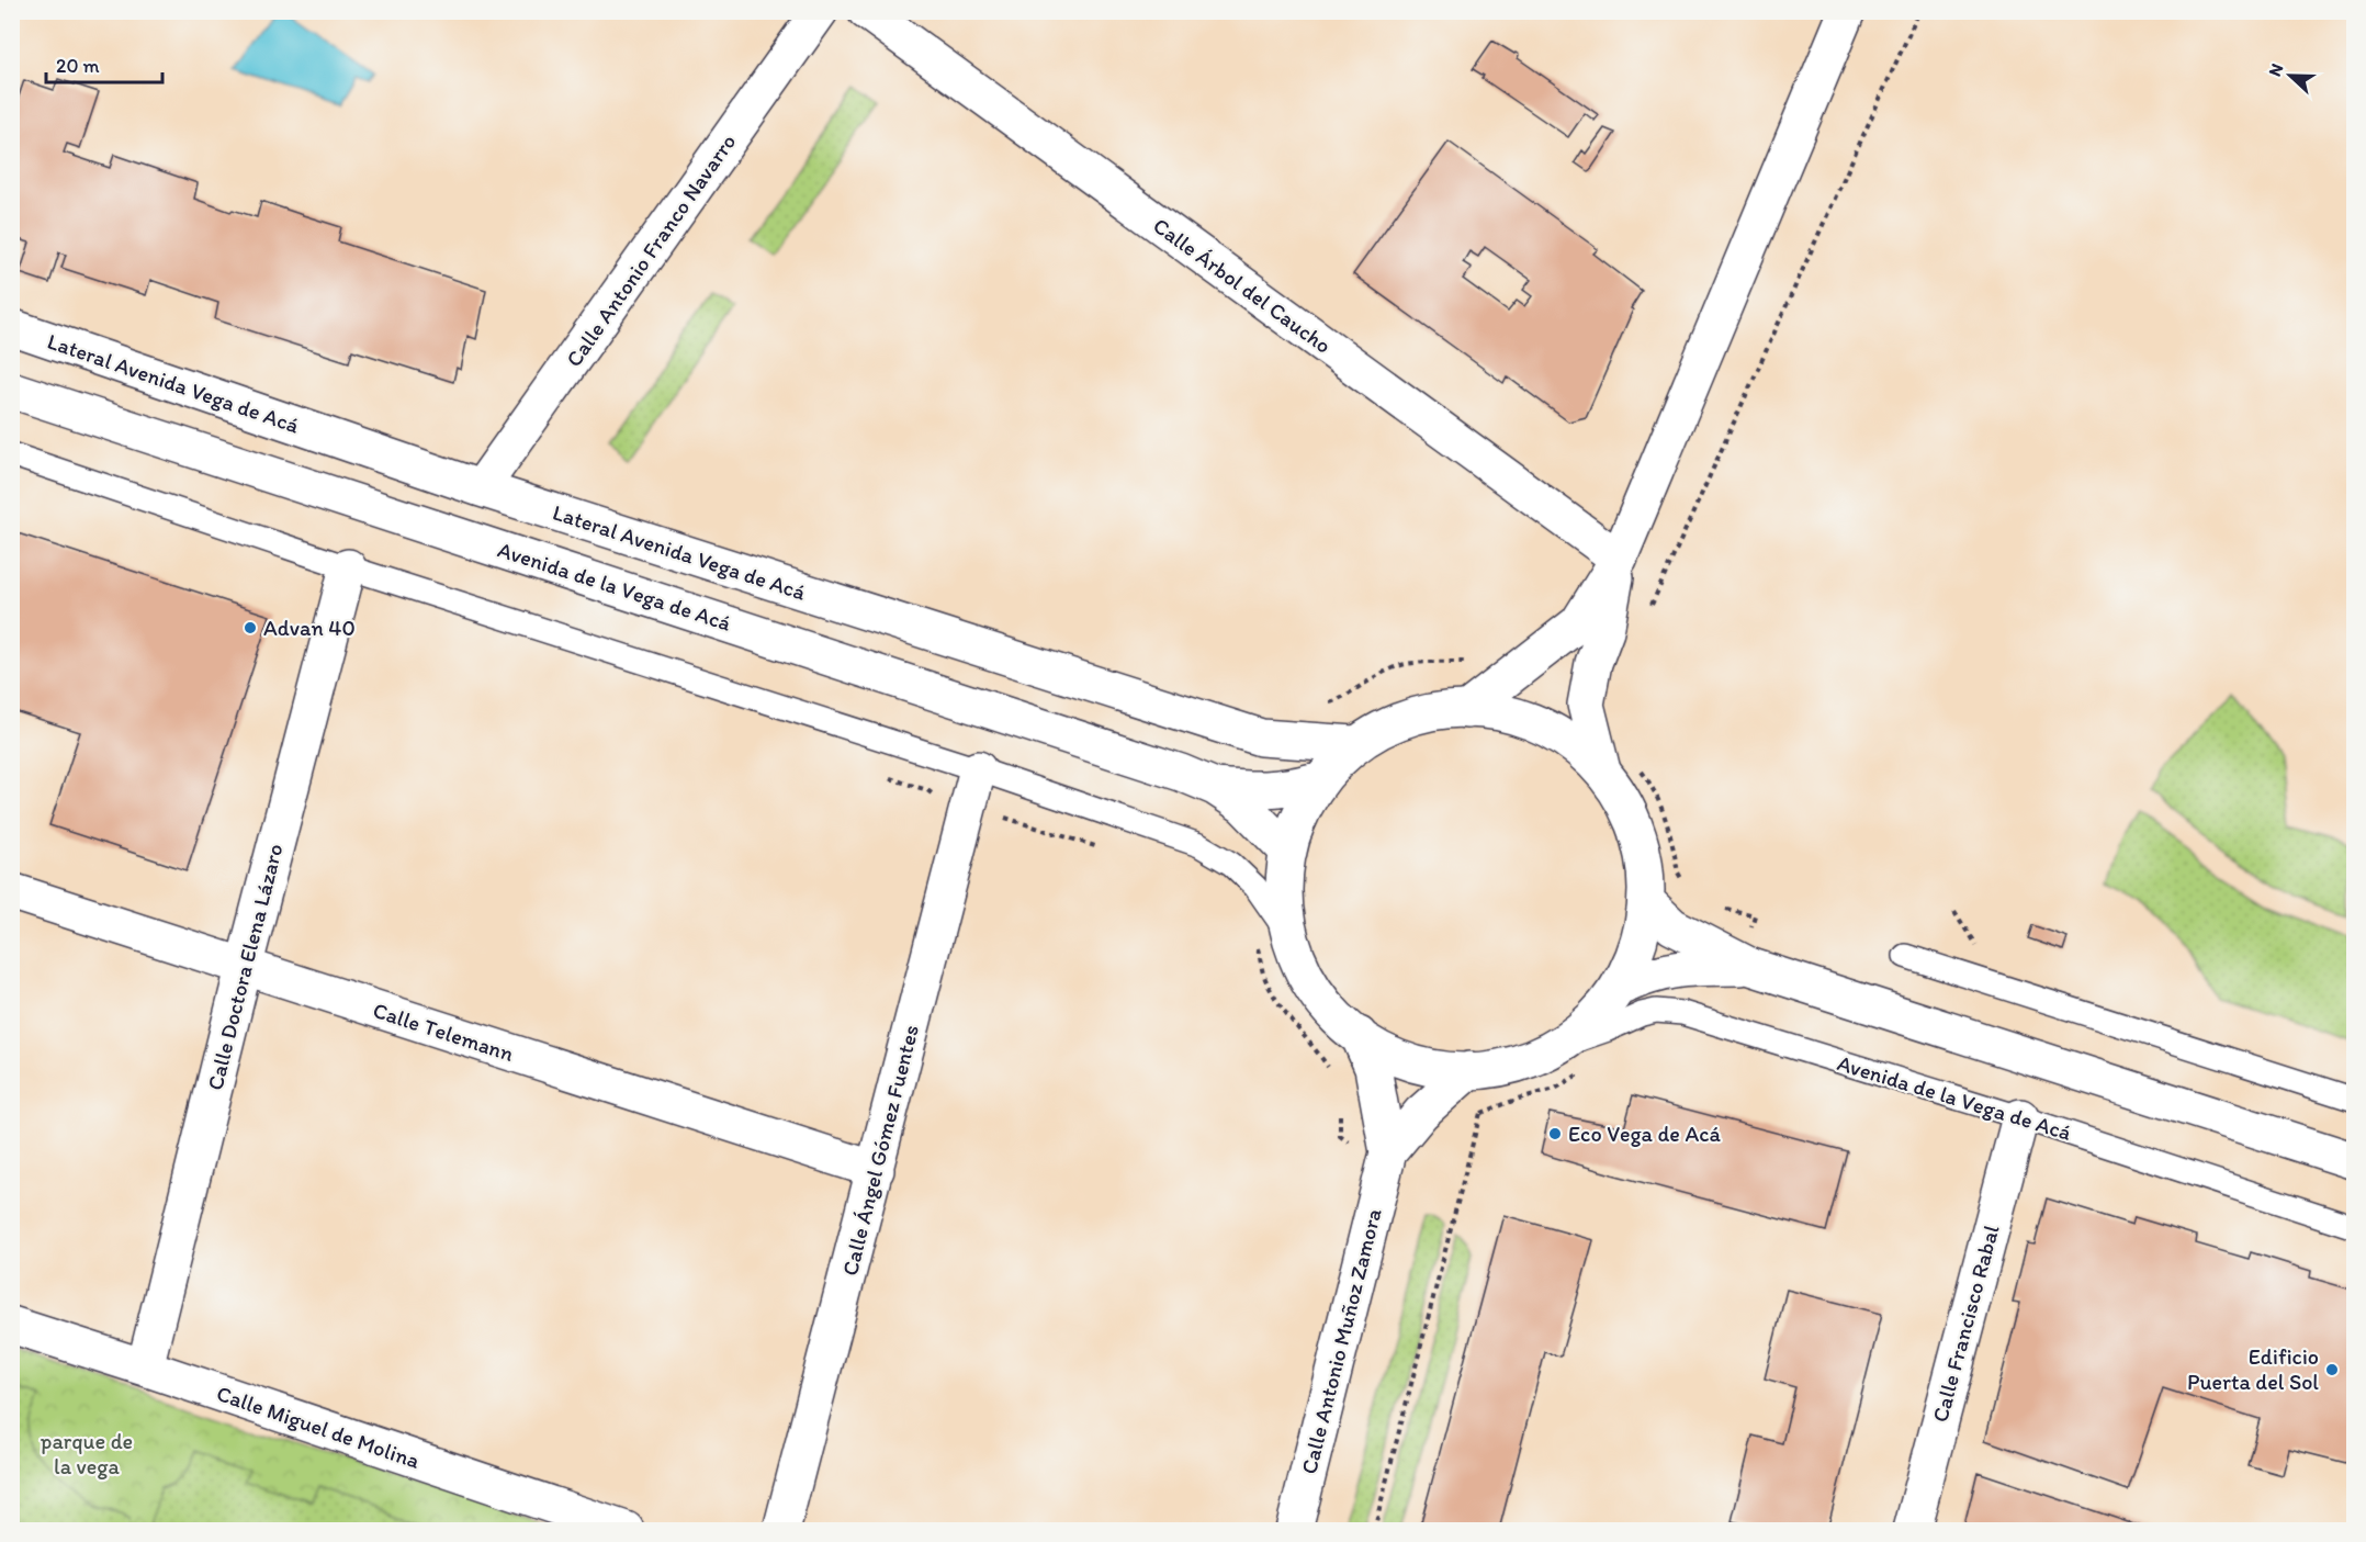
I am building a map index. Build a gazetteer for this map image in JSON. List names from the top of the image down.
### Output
{
  "streets": {
    "street": [
      "Calle Antonio Franco Navarro",
      "Calle Árbol del Caucho",
      "Lateral Avenida Vega de Acá",
      "Avenida de la Vega de Acá",
      "Calle Doctora Elena Lázaro",
      "Calle Telemann",
      "Calle Ángel Gómez Fuentes",
      "Calle Francisco Rabal",
      "Calle Antonio Muñoz Zamora",
      "Calle Miguel de Molina"
    ]
  },
  "crossings": [
    ["Calle Antonio Franco Navarro", "Lateral Avenida Vega de Acá"],
    ["Avenida de la Vega de Acá", "Calle Francisco Rabal"],
    ["Calle Doctora Elena Lázaro", "Calle Telemann"],
    ["Calle Doctora Elena Lázaro", "Calle Miguel de Molina"],
    ["Calle Telemann", "Calle Ángel Gómez Fuentes"]
  ],
  "parks": ["parque de la vega"],
  "places": ["Advan 40", "Eco Vega de Acá", "Edificio Puerta del Sol"],
  "scale_bar": "20 m",
  "north": "left"
}
